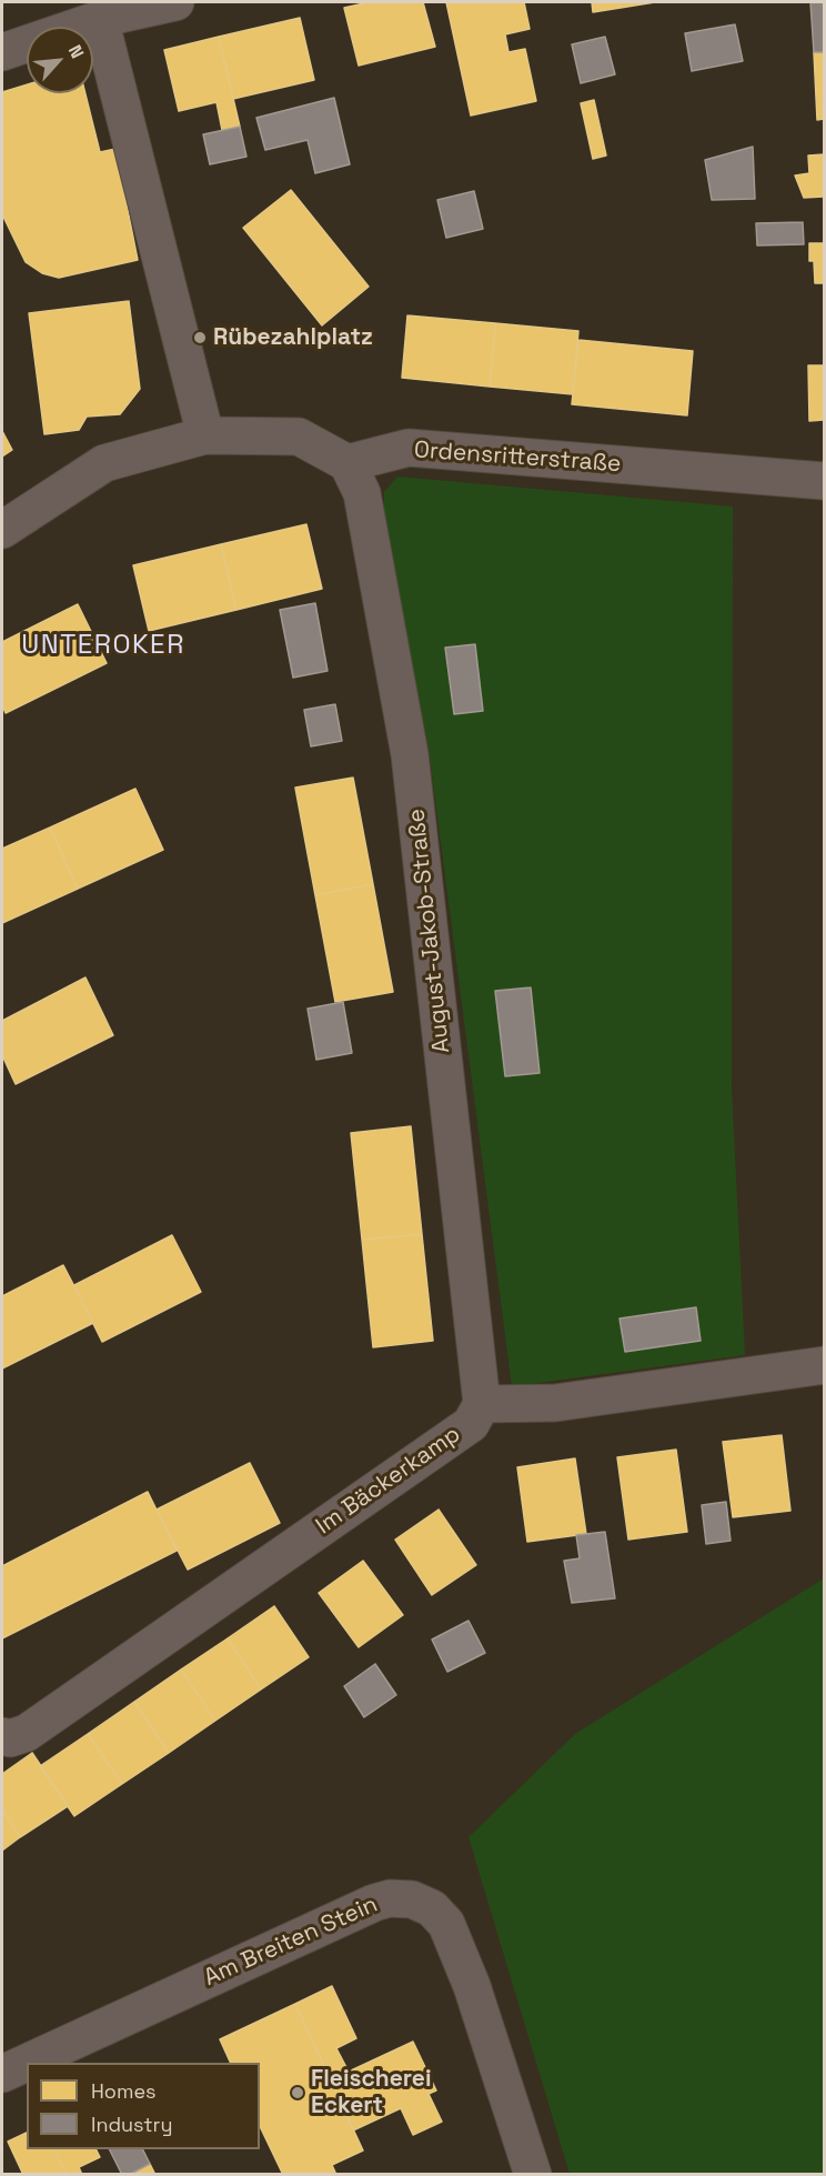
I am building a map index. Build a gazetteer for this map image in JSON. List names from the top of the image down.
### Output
{
  "streets": {
    "street": [
      "Ordensritterstraße",
      "August-Jakob-Straße",
      "Im Bäckerkamp",
      "Am Breiten Stein"
    ]
  },
  "crossings": [
    ["Ordensritterstraße", "August-Jakob-Straße"],
    ["August-Jakob-Straße", "Im Bäckerkamp"]
  ],
  "districts": ["UNTEROKER"],
  "places": ["Rübezahlplatz", "Fleischerei Eckert"],
  "legend": ["Homes", "Industry"],
  "north": "top right"
}
